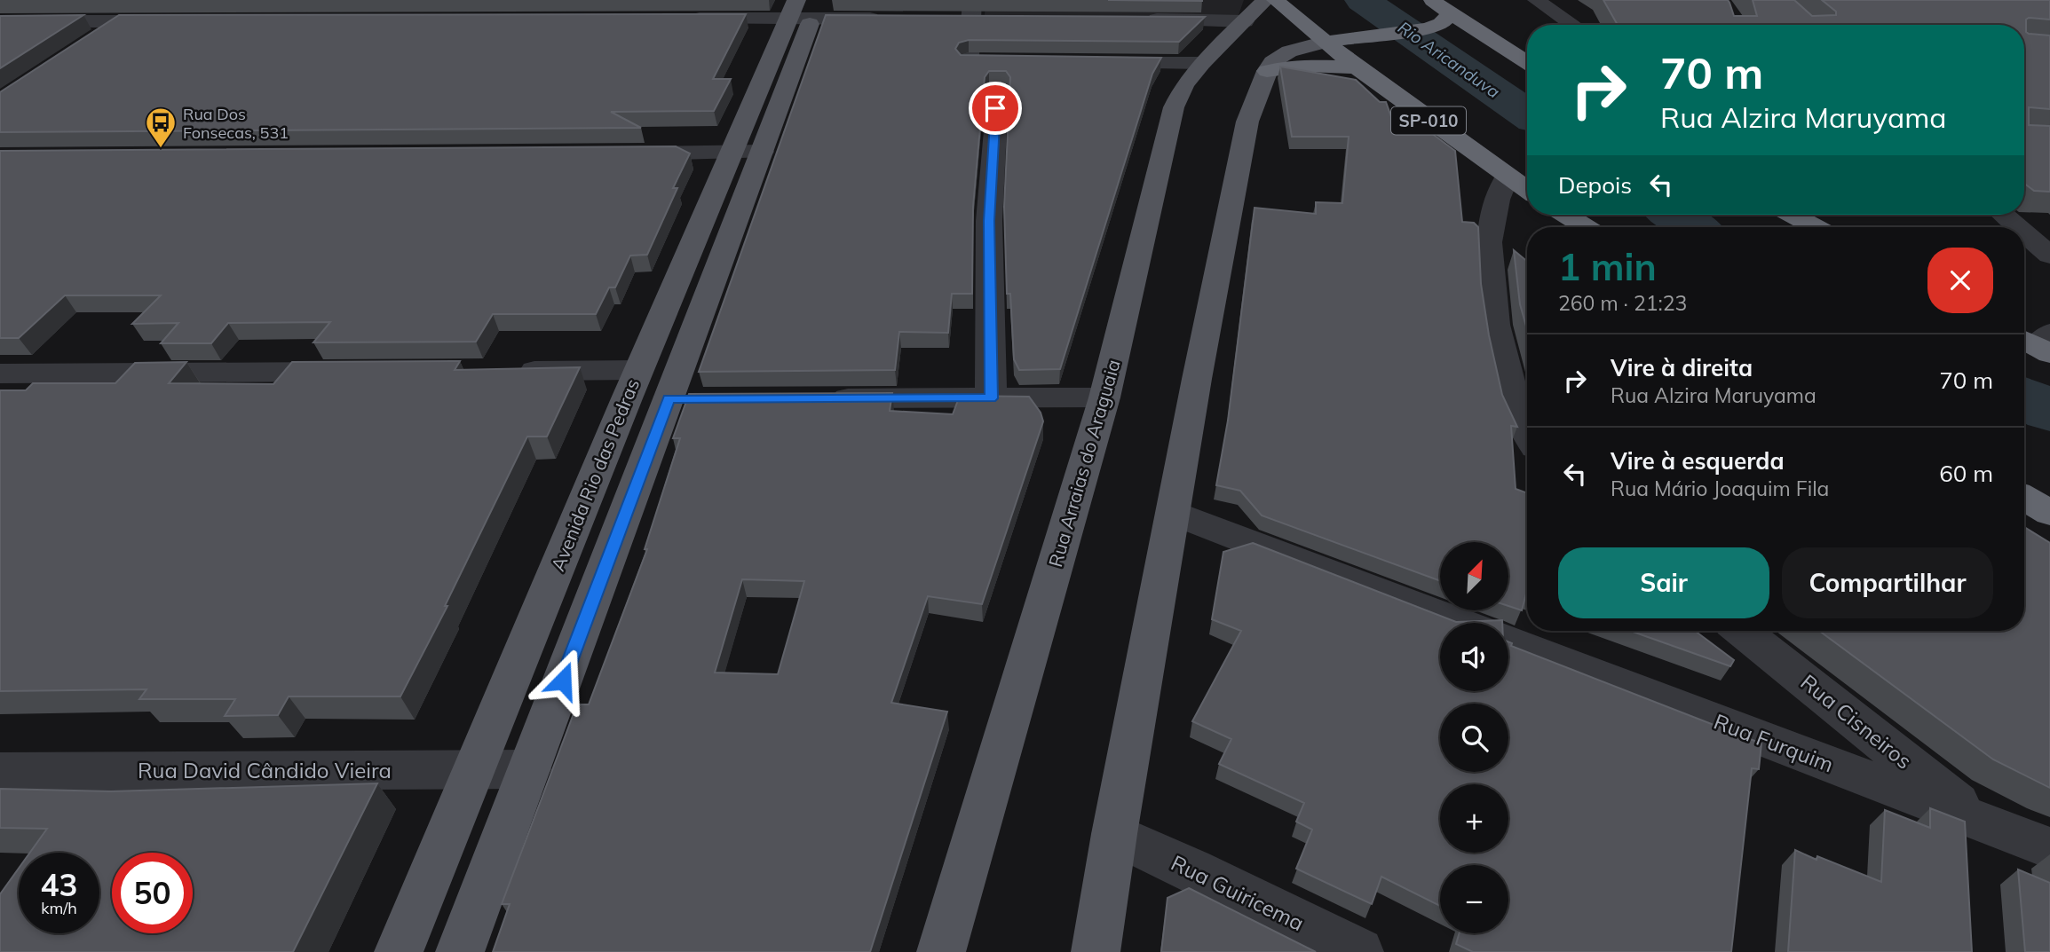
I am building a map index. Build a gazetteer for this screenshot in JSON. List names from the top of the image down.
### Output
{
  "streets": {
    "highway": ["SP-010"],
    "main road": ["Rua Arraias do Araguaia", "Avenida Rio das Pedras"],
    "street": [
      "Rua Cisneiros",
      "Rua Furquim",
      "Rua David Cândido Vieira",
      "Rua Guiricema"
    ]
  },
  "crossings": [
    ["Avenida Rio das Pedras", "Rua David Cândido Vieira"],
    ["Rua Cisneiros", "Rua Furquim"]
  ],
  "water": ["Rio Aricanduva"],
  "places": {
    "bus stop": ["Rua Dos Fonsecas, 531"]
  },
  "north": "top right",
  "page": {
    "turn": ["70 m", "Rua Alzira Maruyama"],
    "then": "Depois",
    "heading": ["1 min", "260 m · 21:23"],
    "list": [
      {
        "name": "Vire à direita",
        "note": "Rua Alzira Maruyama",
        "value": "70 m"
      },
      {
        "name": "Vire à esquerda",
        "note": "Rua Mário Joaquim Fila",
        "value": "60 m"
      }
    ],
    "buttons": ["Sair", "Compartilhar"],
    "map_buttons": ["+", "−"],
    "speed": "43 km/h",
    "limit": "50"
  }
}
